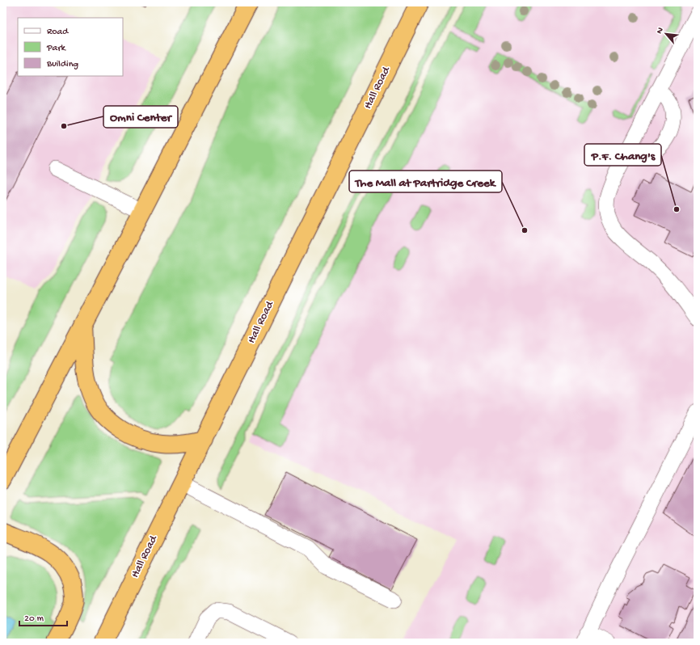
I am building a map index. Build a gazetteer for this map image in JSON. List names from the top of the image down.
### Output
{
  "streets": {
    "highway": ["Hall Road"]
  },
  "places": ["Omni Center", "P.F. Chang's", "The Mall at Partridge Creek"],
  "legend": ["Road", "Park", "Building"],
  "scale_bar": "20 m",
  "north": "top left"
}
